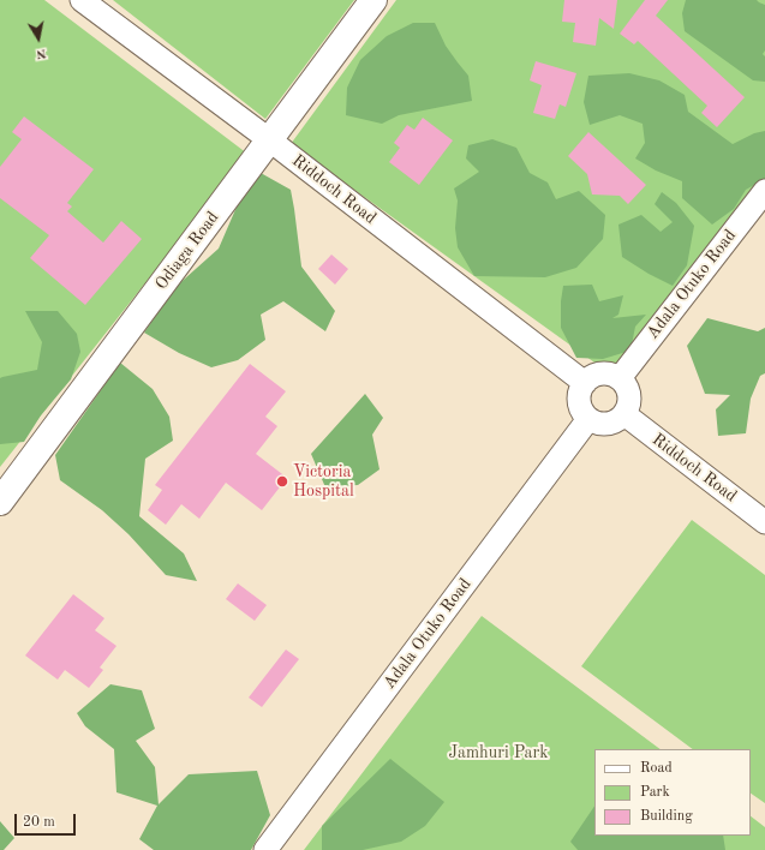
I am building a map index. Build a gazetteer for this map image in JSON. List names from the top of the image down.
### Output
{
  "streets": {
    "main road": ["Odiaga Road"],
    "street": ["Riddoch Road", "Adala Otuko Road"]
  },
  "crossings": [
    ["Riddoch Road", "Odiaga Road"],
    ["Riddoch Road", "Adala Otuko Road"]
  ],
  "parks": ["Jamhuri Park"],
  "places": ["Victoria Hospital"],
  "legend": ["Road", "Park", "Building"],
  "scale_bar": "20 m",
  "north": "bottom"
}
